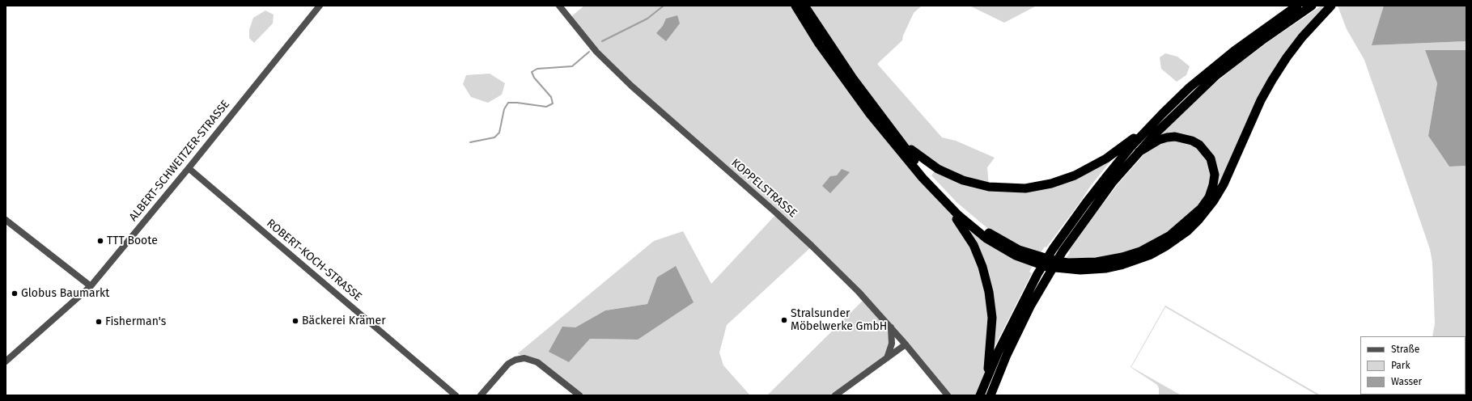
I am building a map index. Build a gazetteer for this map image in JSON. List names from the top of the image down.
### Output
{
  "streets": {
    "street": ["ALBERT-SCHWEITZER-STRASSE", "KOPPELSTRASSE", "ROBERT-KOCH-STRASSE"]
  },
  "crossings": [
    ["ALBERT-SCHWEITZER-STRASSE", "ROBERT-KOCH-STRASSE"]
  ],
  "places": [
    "TTT Boote",
    "Globus Baumarkt",
    "Stralsunder Möbelwerke GmbH",
    "Bäckerei Krämer",
    "Fisherman's"
  ],
  "legend": ["Straße", "Park", "Wasser"]
}
